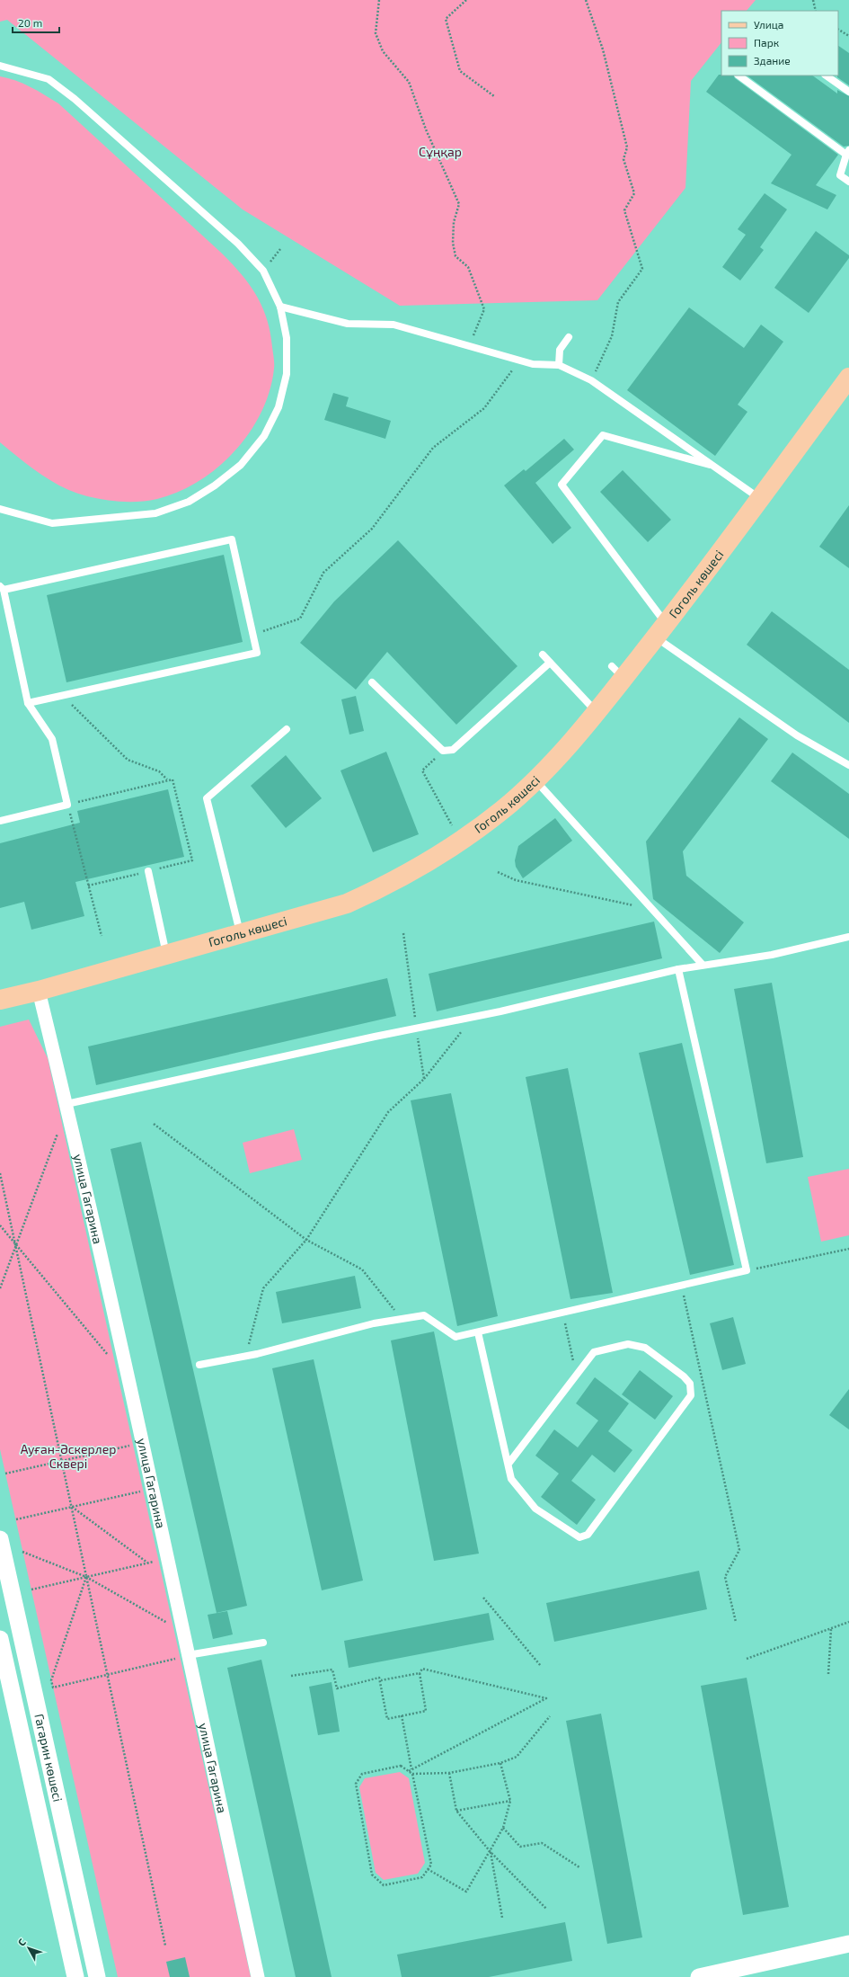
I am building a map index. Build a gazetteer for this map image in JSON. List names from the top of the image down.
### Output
{
  "streets": {
    "main road": ["Гоголь көшесі"],
    "street": ["улица Гагарина", "Гагарин көшесі"]
  },
  "crossings": [
    ["Гоголь көшесі", "улица Гагарина"]
  ],
  "parks": ["Сұңқар", "Ауған-Әскерлер Сквері"],
  "legend": ["Улица", "Парк", "Здание"],
  "scale_bar": "20 m",
  "north": "top left"
}
